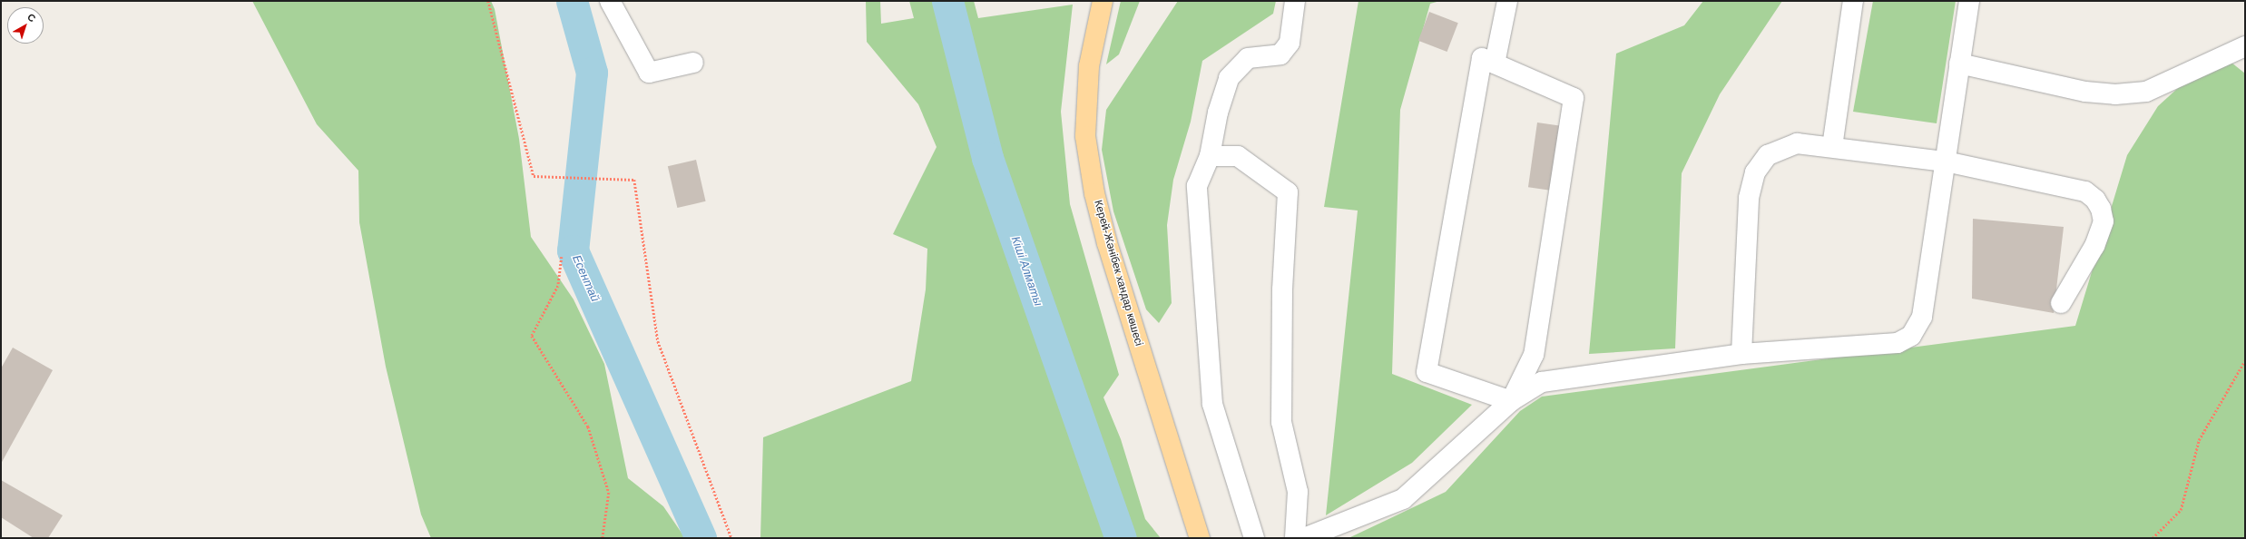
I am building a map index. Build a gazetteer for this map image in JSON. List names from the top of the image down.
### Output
{
  "streets": {
    "main road": ["Керей-Жәнібек хандар көшесі"]
  },
  "water": ["Кіші Алматы", "Есентай"],
  "north": "top right"
}
